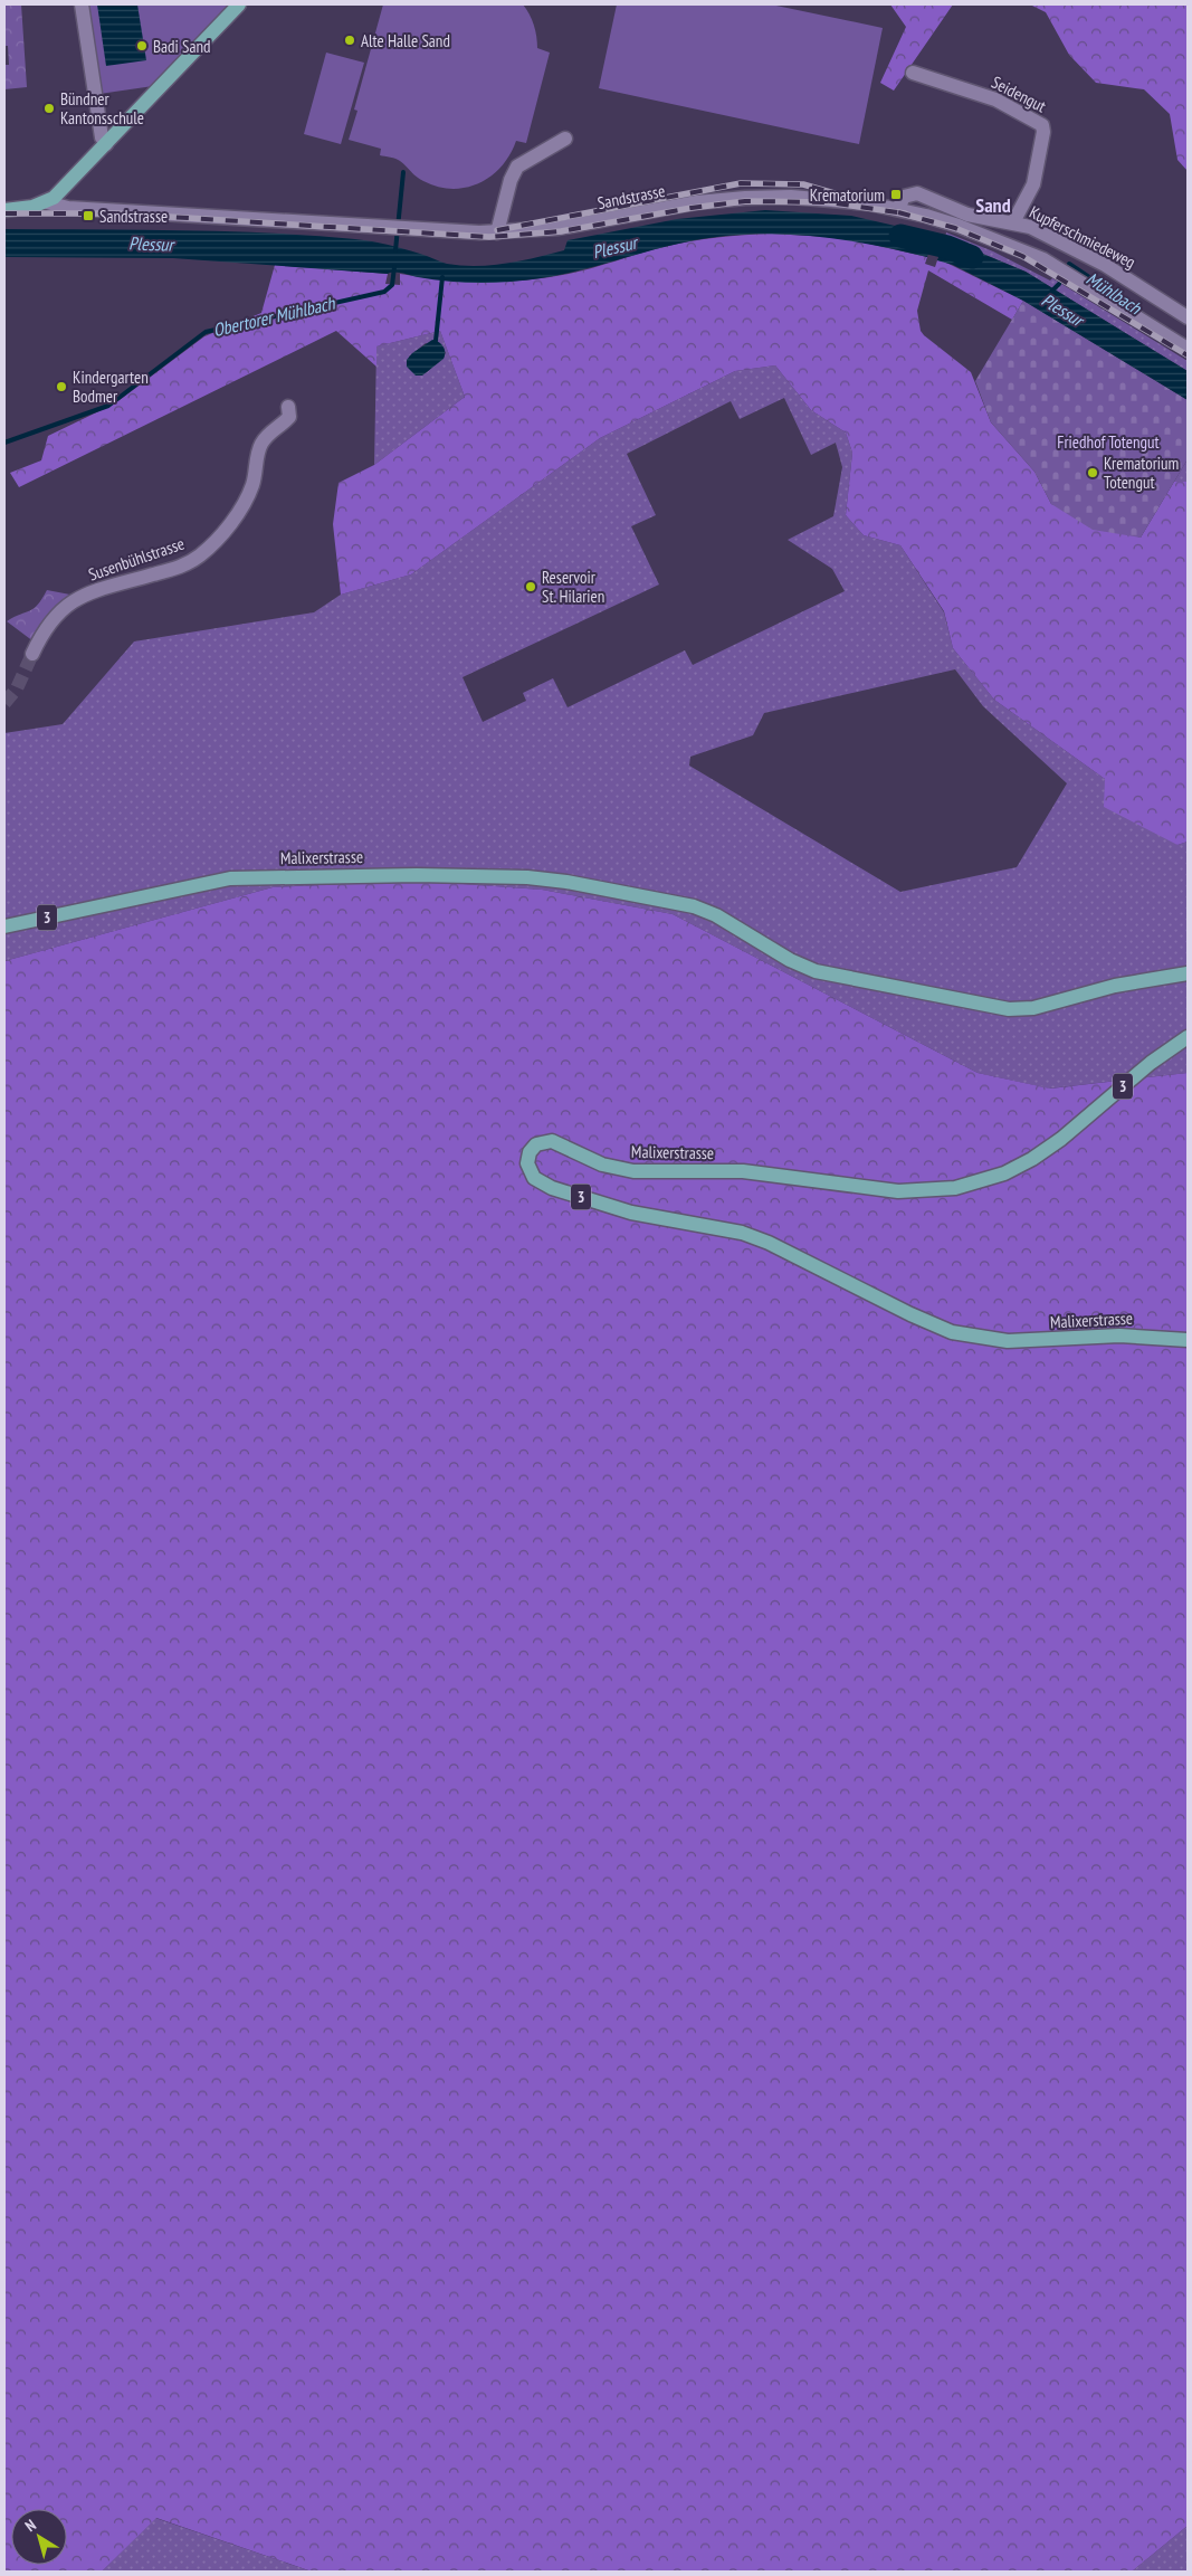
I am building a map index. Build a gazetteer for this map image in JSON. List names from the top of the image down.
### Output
{
  "streets": {
    "main road": ["Malixerstrasse", "3"],
    "street": [
      "Seidengut",
      "Sandstrasse",
      "Kupferschmiedeweg",
      "Susenbühlstrasse"
    ]
  },
  "crossings": [
    ["Seidengut", "Kupferschmiedeweg"],
    ["Sandstrasse", "Kupferschmiedeweg"]
  ],
  "districts": ["Sand"],
  "water": ["Plessur", "Mühlbach", "Obertorer Mühlbach"],
  "parks": ["Friedhof Totengut"],
  "places": {
    "other": [
      "Alte Halle Sand",
      "Badi Sand",
      "Bündner Kantonsschule",
      "Kindergarten Bodmer",
      "Krematorium Totengut",
      "Reservoir St. Hilarien"
    ],
    "transit": ["Krematorium", "Sandstrasse"]
  },
  "north": "top left"
}
